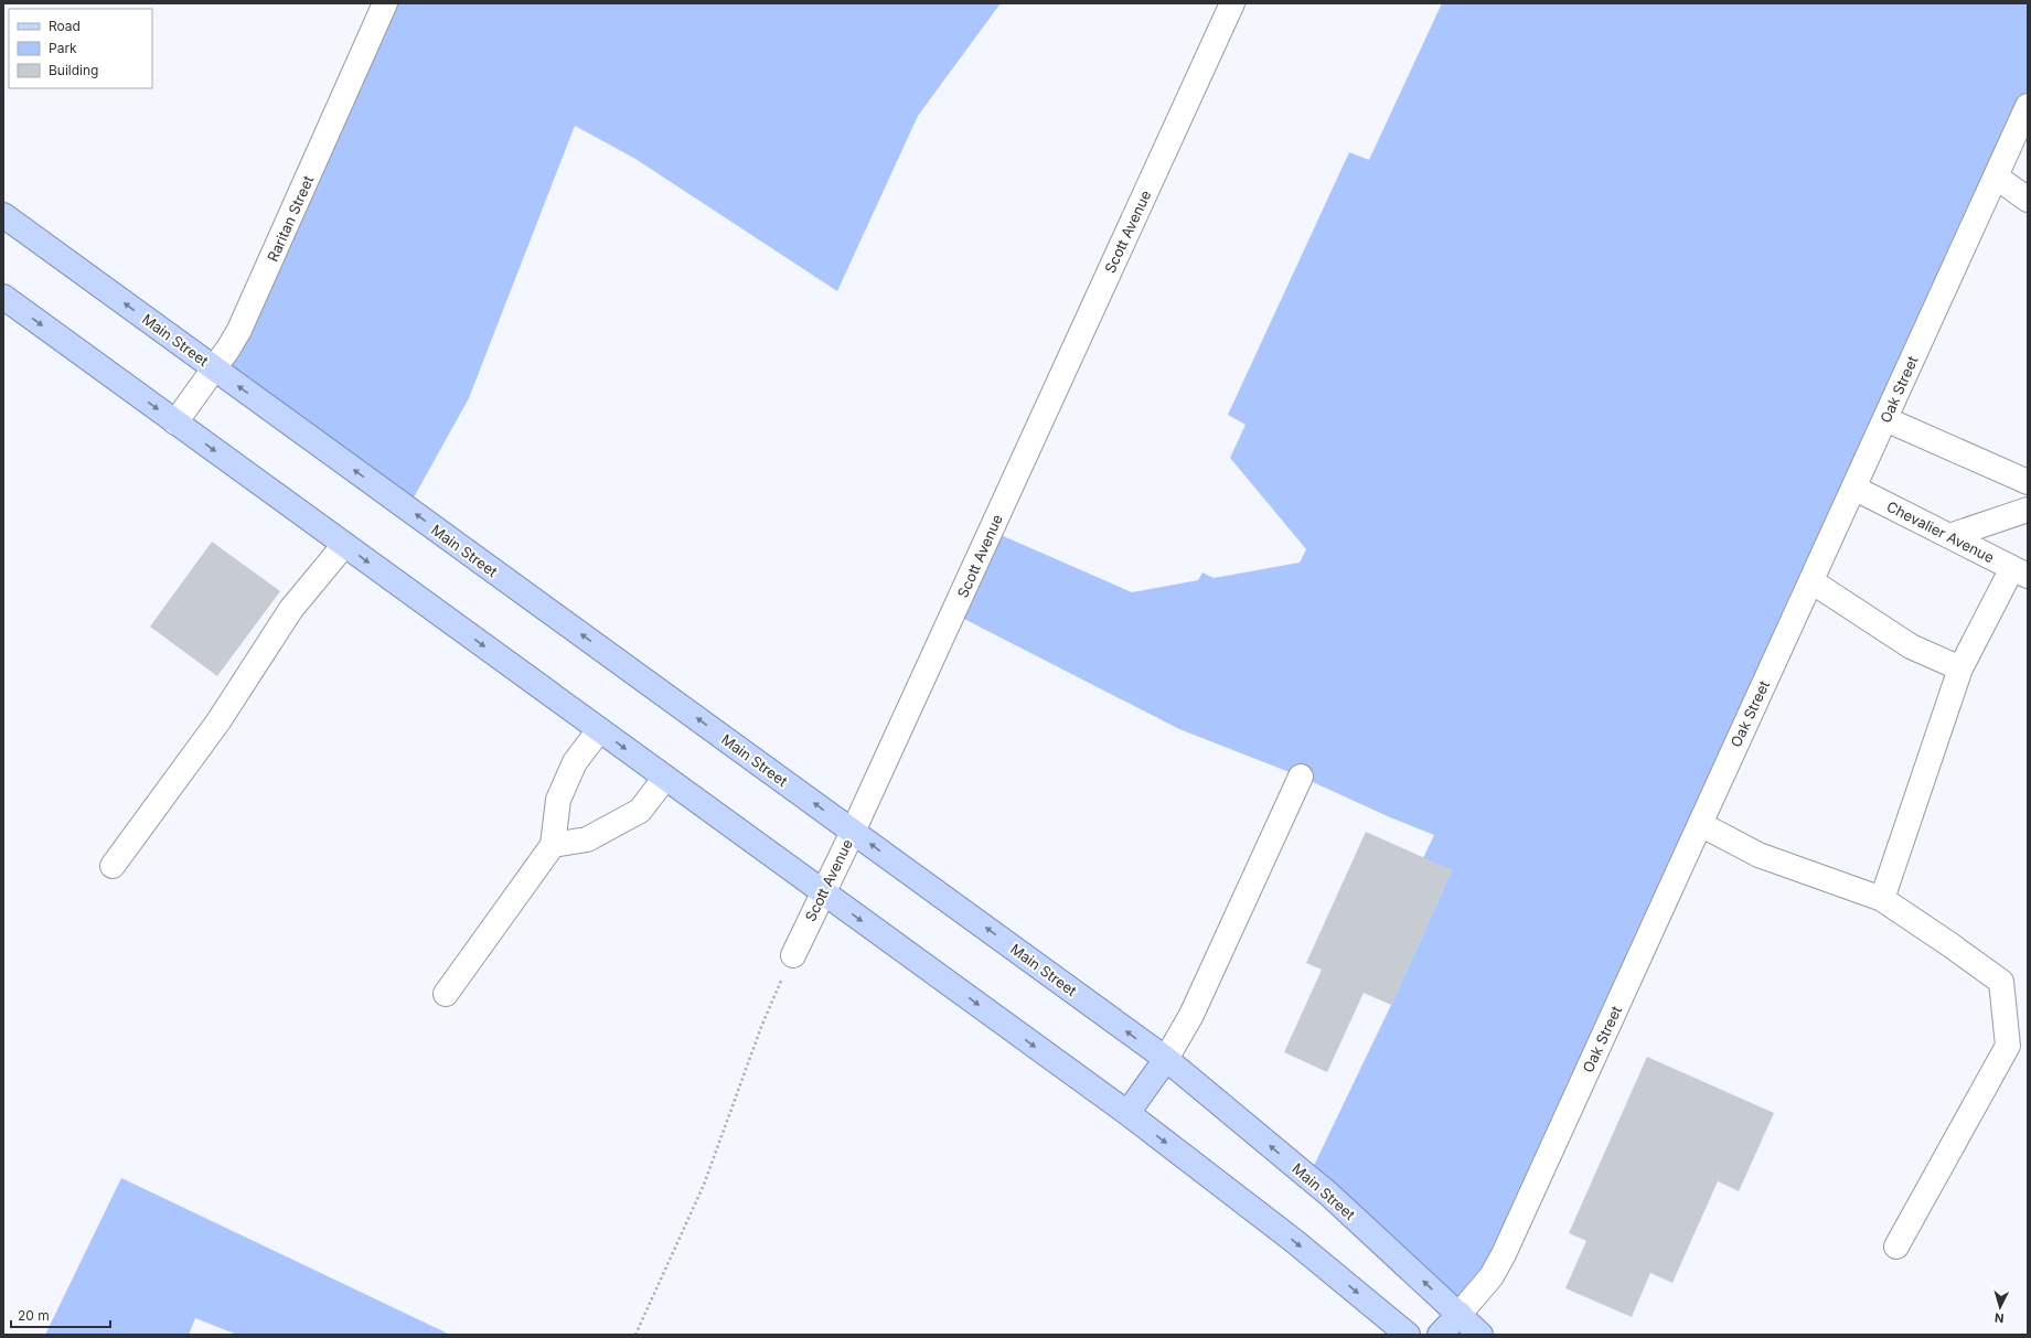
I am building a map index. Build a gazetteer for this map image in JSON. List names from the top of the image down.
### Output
{
  "streets": {
    "main road": ["Main Street"],
    "street": [
      "Raritan Street",
      "Scott Avenue",
      "Oak Street",
      "Chevalier Avenue"
    ]
  },
  "crossings": [
    ["Raritan Street", "Main Street"],
    ["Scott Avenue", "Main Street"],
    ["Main Street", "Oak Street"],
    ["Oak Street", "Chevalier Avenue"]
  ],
  "legend": ["Road", "Park", "Building"],
  "scale_bar": "20 m",
  "north": "bottom"
}
